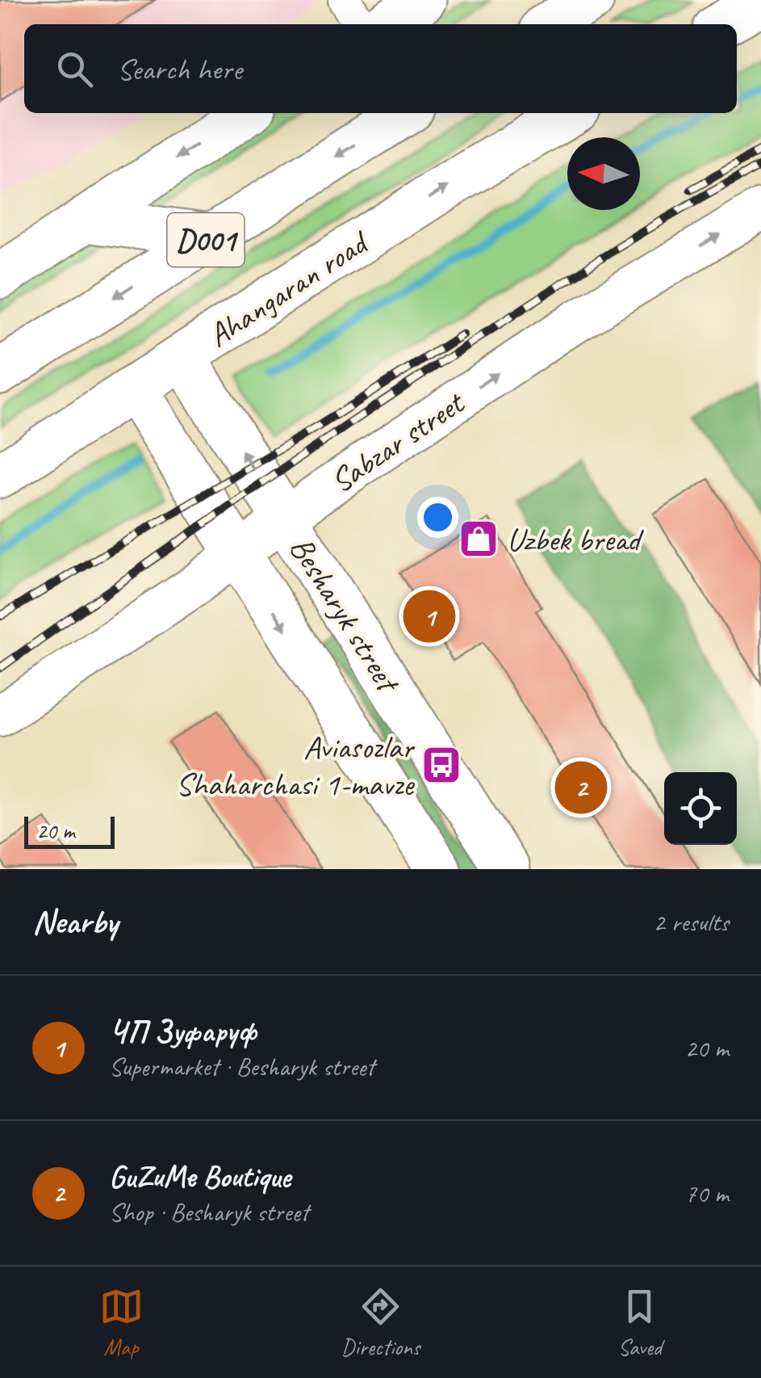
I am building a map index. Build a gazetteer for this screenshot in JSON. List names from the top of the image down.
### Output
{
  "streets": {
    "main road": ["D001", "Ahangaran road", "Besharyk street"],
    "street": ["Sabzar street"]
  },
  "crossings": [
    ["Ahangaran road", "Besharyk street"],
    ["Sabzar street", "Besharyk street"]
  ],
  "one_way": ["Sabzar street"],
  "places": {
    "shop": ["Uzbek bread"],
    "bus stop": ["Aviasozlar Shaharchasi 1-mavze"]
  },
  "scale_bar": "20 m",
  "north": "left",
  "page": {
    "search": "Search here",
    "pins": ["1", "2"],
    "scale": "20 m",
    "heading": ["Nearby", "2 results"],
    "list": [
      {
        "mark": "1",
        "name": "ЧП Зуфаруф",
        "note": "Supermarket · Besharyk street",
        "value": "20 m"
      },
      {
        "mark": "2",
        "name": "GuZuMe Boutique",
        "note": "Shop · Besharyk street",
        "value": "70 m"
      }
    ],
    "nav": ["Map", "Directions", "Saved"]
  }
}
